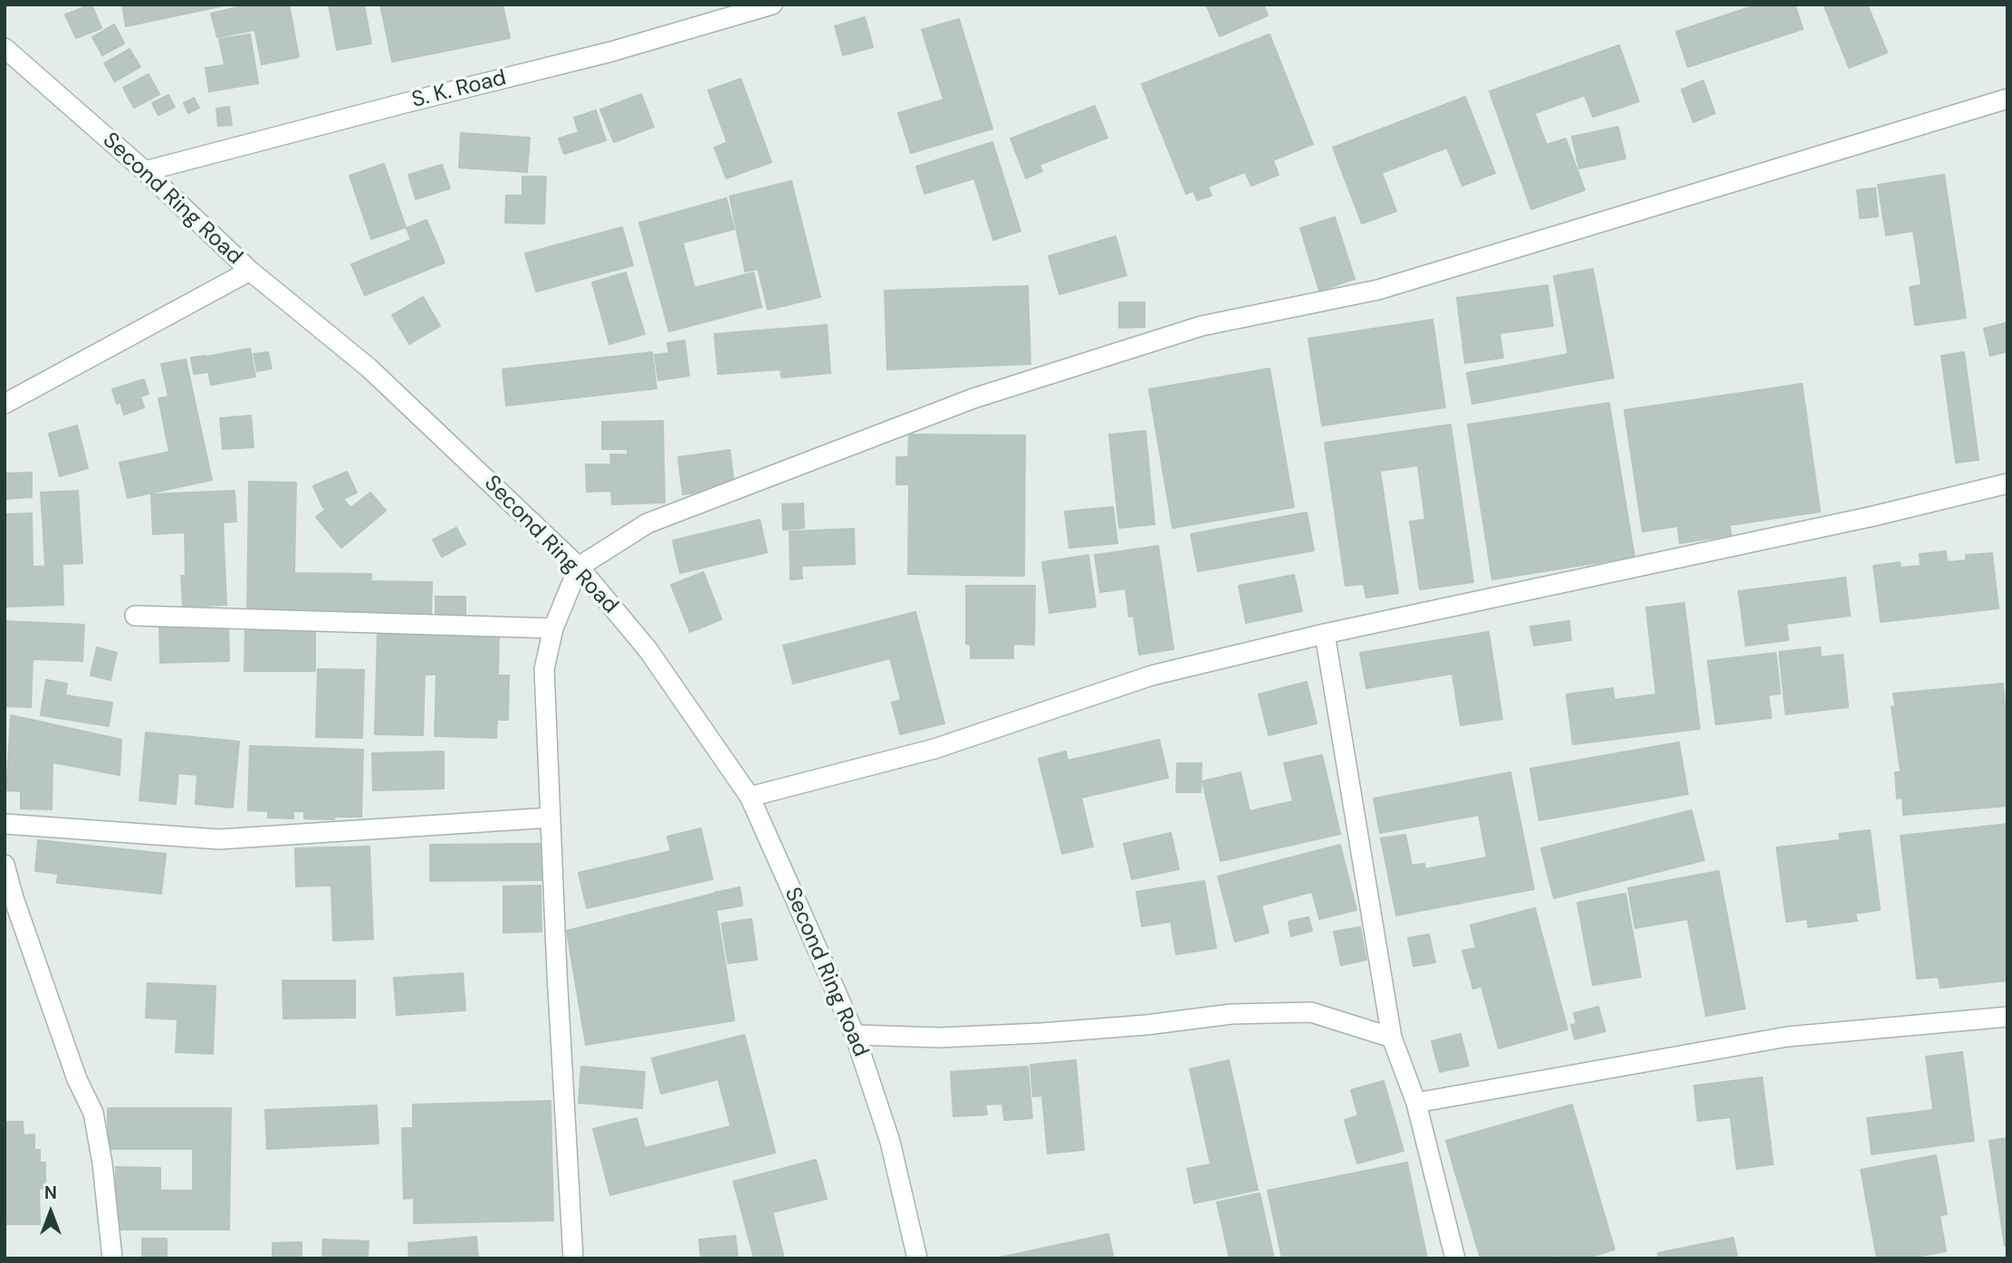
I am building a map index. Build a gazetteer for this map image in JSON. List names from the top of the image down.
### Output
{
  "streets": {
    "street": ["S. K. Road", "Second Ring Road"]
  },
  "crossings": [
    ["S. K. Road", "Second Ring Road"]
  ],
  "north": "top"
}
